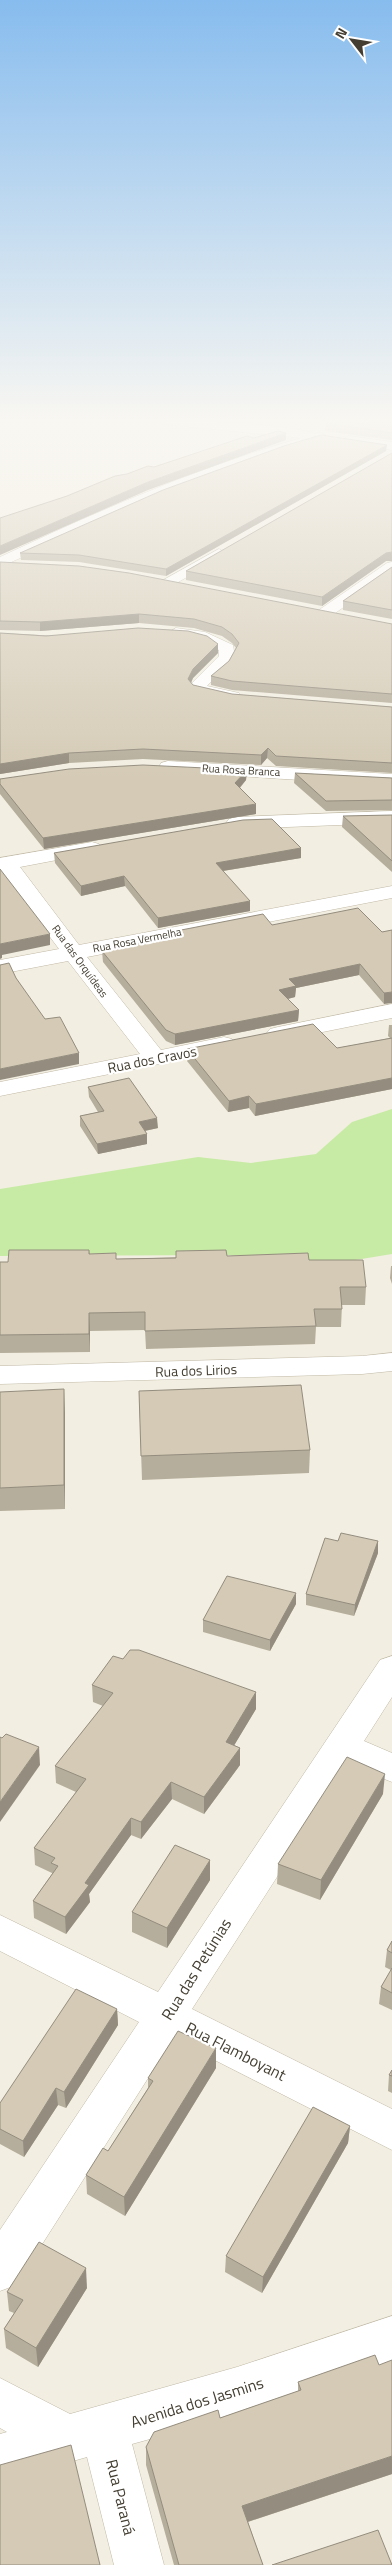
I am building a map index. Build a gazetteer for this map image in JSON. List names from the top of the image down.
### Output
{
  "streets": {
    "street": [
      "Rua Rosa Branca",
      "Rua Rosa Vermelha",
      "Rua das Orquídeas",
      "Rua dos Cravos",
      "Rua dos Lirios",
      "Rua das Petúnias",
      "Rua Flamboyant",
      "Avenida dos Jasmins",
      "Rua Paraná"
    ]
  },
  "crossings": [
    ["Rua Rosa Vermelha", "Rua das Orquídeas"],
    ["Rua das Orquídeas", "Rua dos Cravos"],
    ["Rua das Petúnias", "Rua Flamboyant"],
    ["Avenida dos Jasmins", "Rua Paraná"]
  ],
  "north": "top left"
}
